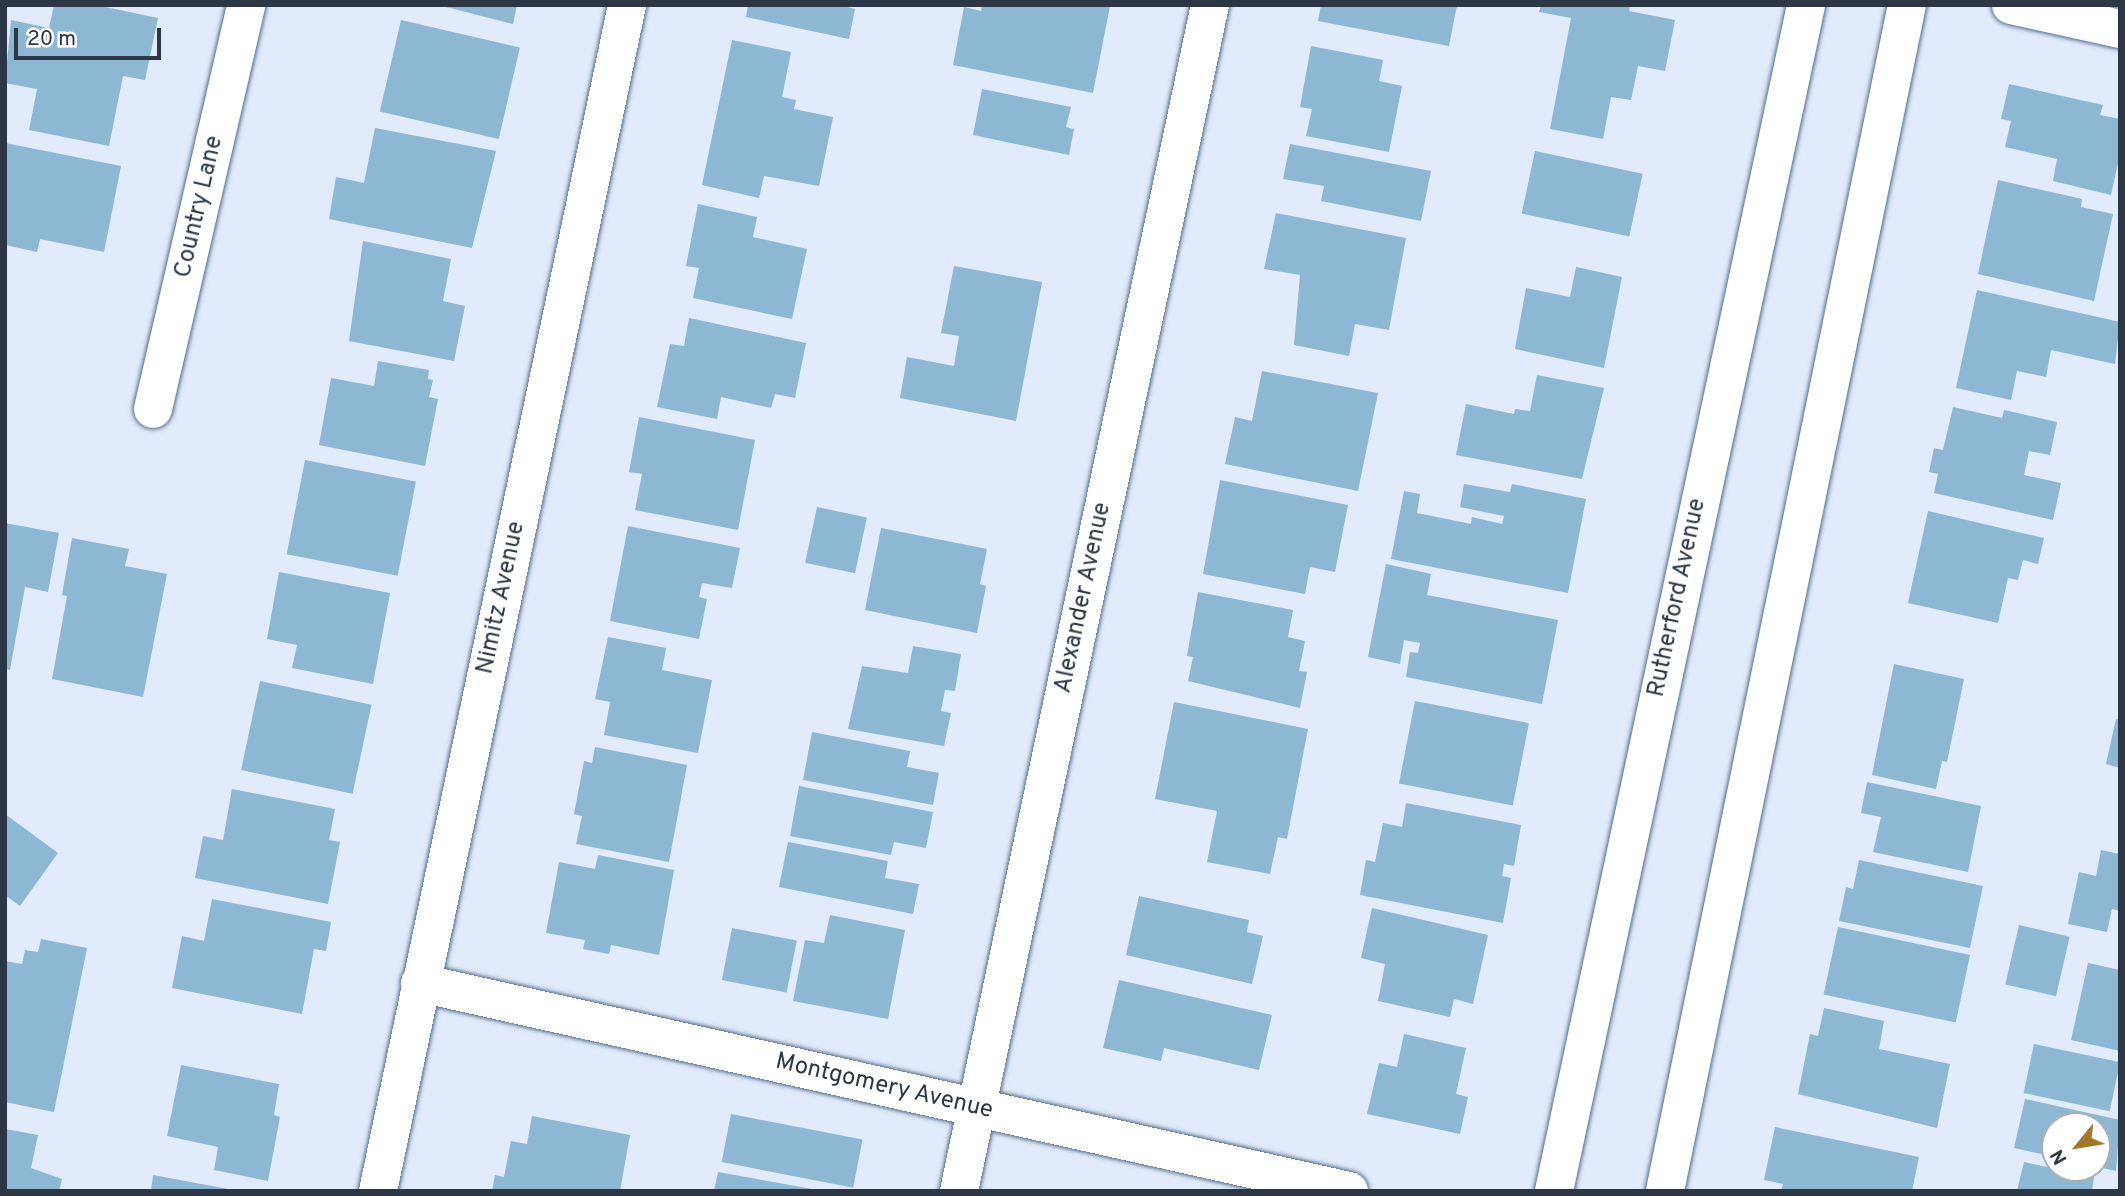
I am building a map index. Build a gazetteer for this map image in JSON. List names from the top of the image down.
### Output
{
  "streets": {
    "street": [
      "Country Lane",
      "Nimitz Avenue",
      "Alexander Avenue",
      "Rutherford Avenue",
      "Montgomery Avenue"
    ]
  },
  "crossings": [
    ["Nimitz Avenue", "Montgomery Avenue"],
    ["Alexander Avenue", "Montgomery Avenue"]
  ],
  "scale_bar": "20 m",
  "north": "bottom left"
}
